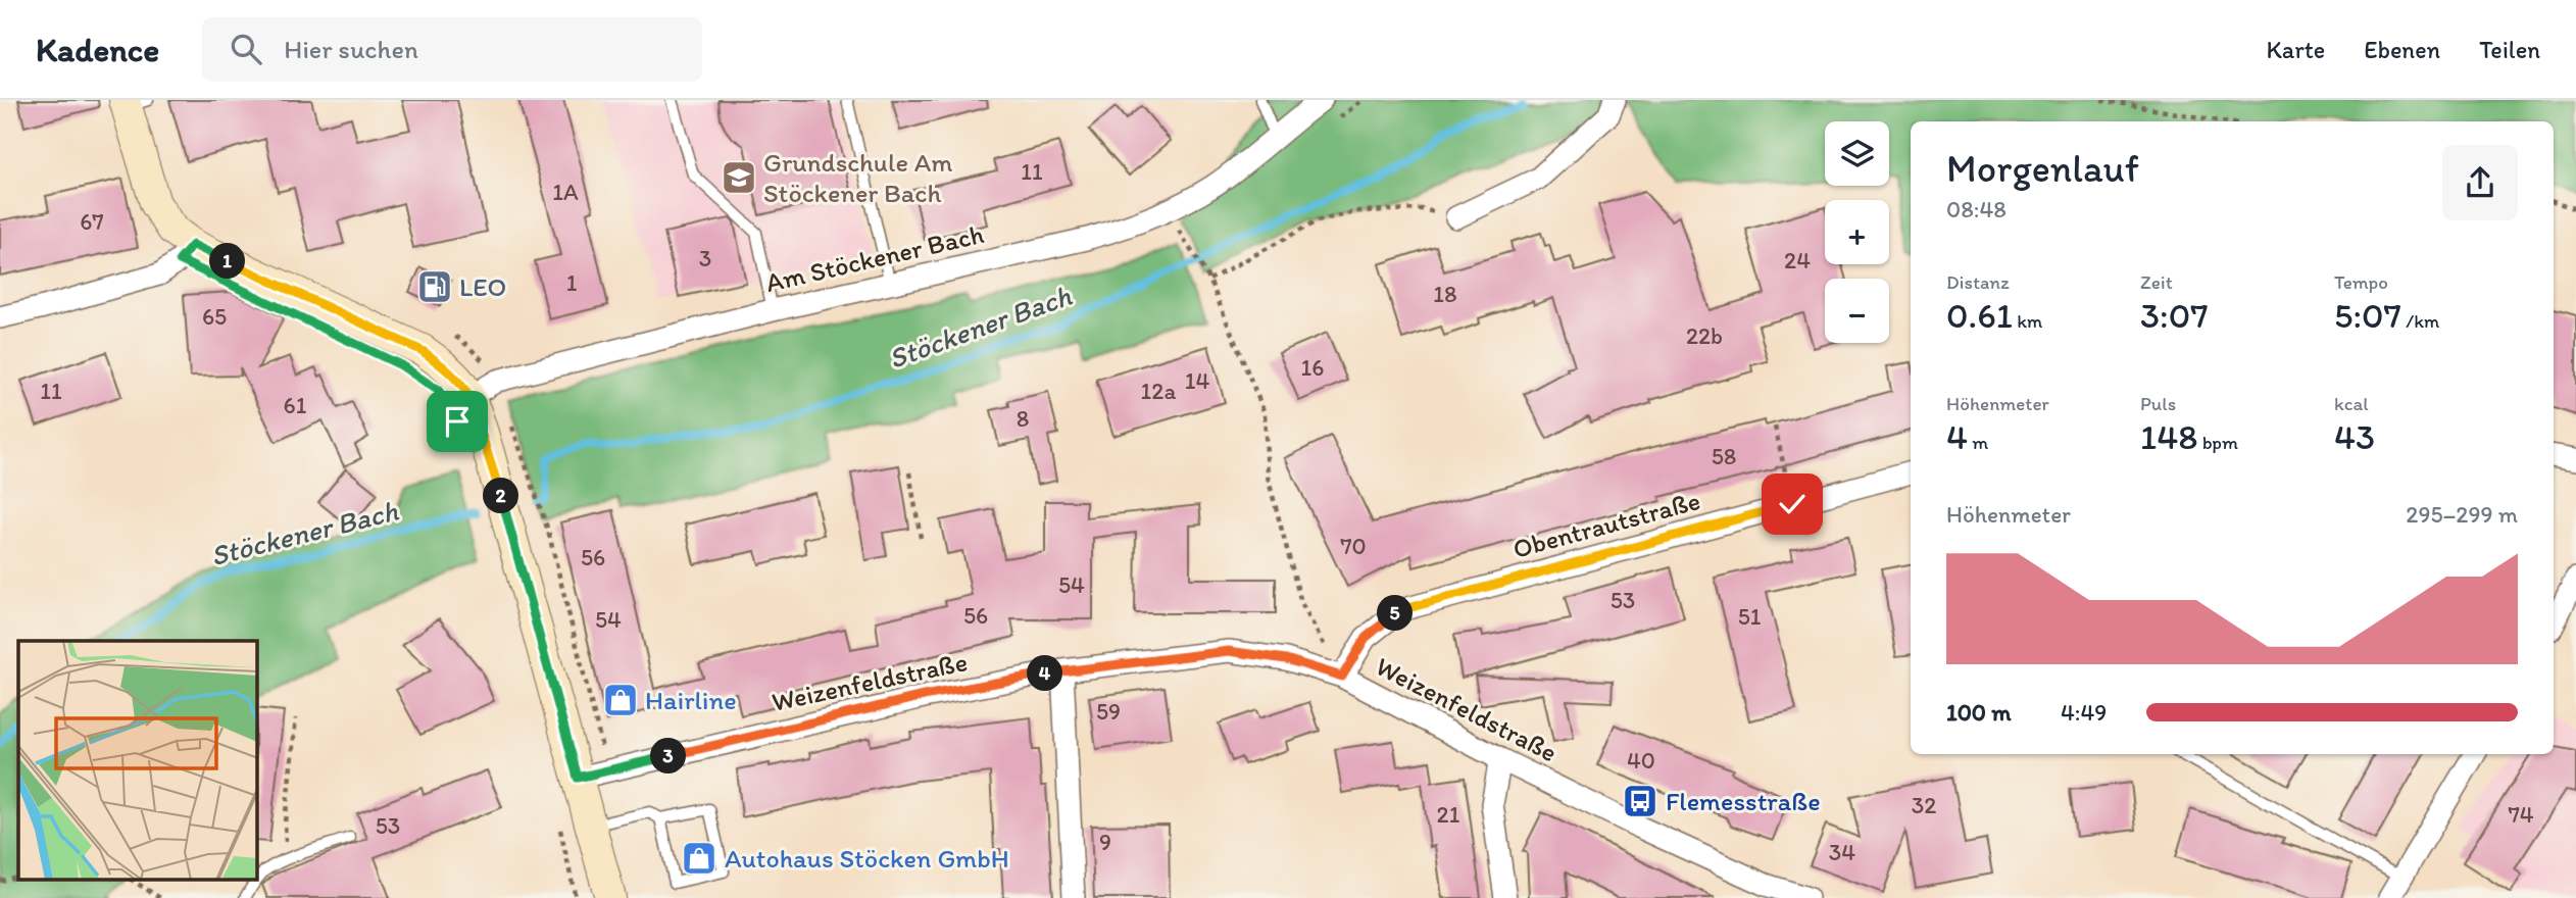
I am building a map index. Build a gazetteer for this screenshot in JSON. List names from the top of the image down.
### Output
{
  "streets": {
    "street": ["Am Stöckener Bach", "Obentrautstraße", "Weizenfeldstraße"]
  },
  "crossings": [
    ["Obentrautstraße", "Weizenfeldstraße"]
  ],
  "water": ["Stöckener Bach"],
  "places": {
    "school or university": ["Grundschule Am Stöckener Bach"],
    "fuel station": ["LEO"],
    "shop": ["Hairline", "Autohaus Stöcken GmbH"],
    "bus stop": ["Flemesstraße"]
  },
  "house_numbers": [
    "11",
    "1A",
    "67",
    "3",
    "24",
    "1",
    "18",
    "65",
    "22b",
    "16",
    "14",
    "11",
    "12a",
    "61",
    "8",
    "58",
    "70",
    "56",
    "54",
    "53",
    "56",
    "51",
    "54",
    "59",
    "40",
    "32",
    "21",
    "74",
    "53",
    "9",
    "34"
  ],
  "page": {
    "header": "Kadence",
    "search": "Hier suchen",
    "nav": ["Karte", "Ebenen", "Teilen"],
    "map_buttons": ["+", "−"],
    "heading": ["Morgenlauf", "08:48"],
    "pins": [
      "1",
      "2",
      "5",
      "4",
      "3"
    ],
    "stats": [
      ["Distanz", "0.61 km"],
      ["Zeit", "3:07"],
      ["Tempo", "5:07 /km"],
      ["Höhenmeter", "4 m"],
      ["Puls", "148 bpm"],
      ["kcal", "43"]
    ],
    "chart": ["Höhenmeter", "295–299 m"],
    "list": [
      {
        "name": "100 m",
        "note": "4:49"
      }
    ]
  }
}
